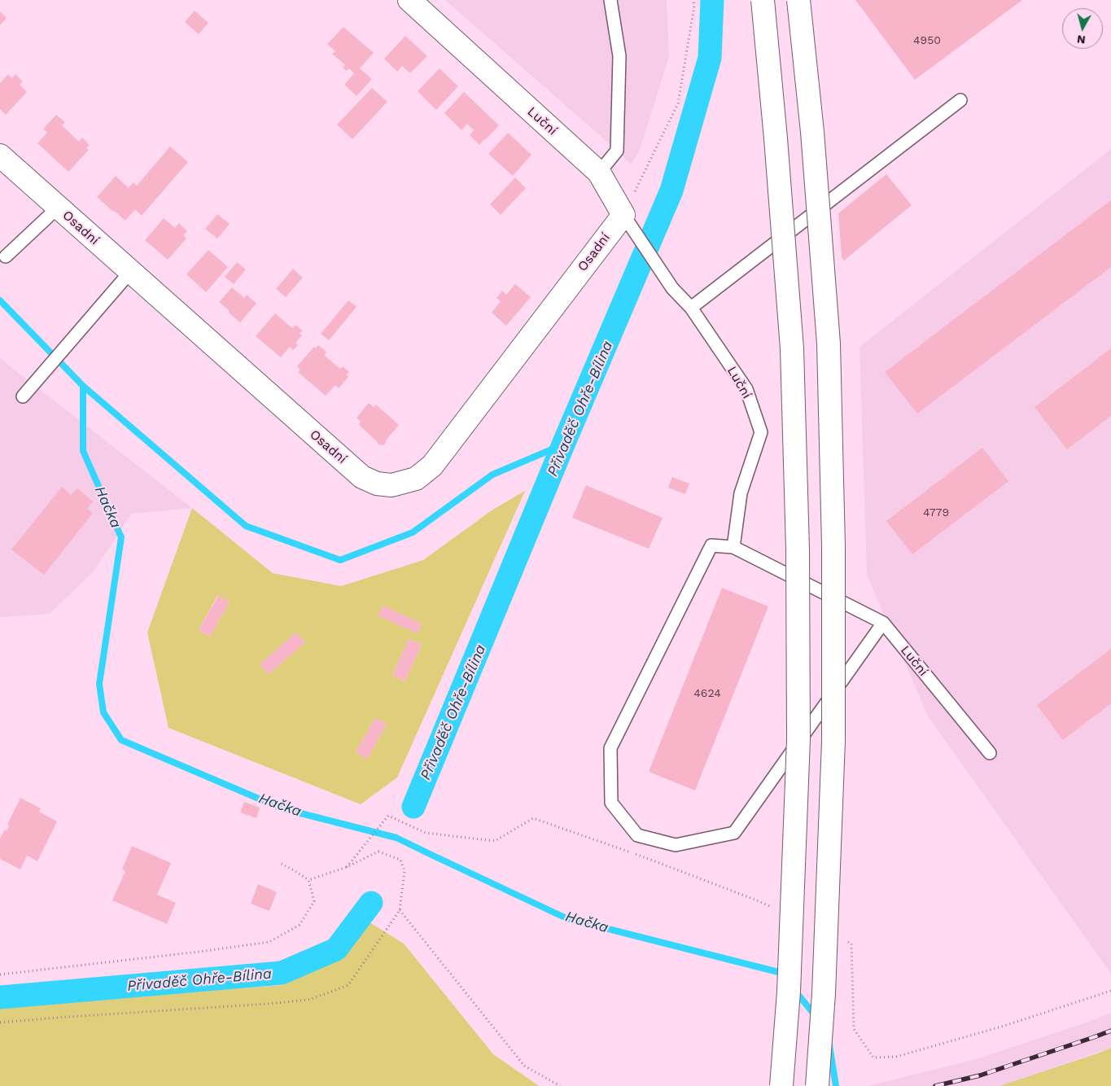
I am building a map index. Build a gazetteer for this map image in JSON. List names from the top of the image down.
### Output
{
  "streets": {
    "main road": ["Luční", "Osadní"]
  },
  "crossings": [
    ["Luční", "Osadní"]
  ],
  "water": ["Přivaděč Ohře-Bílina", "Hačka"],
  "house_numbers": ["4950", "4779", "4624"],
  "north": "bottom"
}
